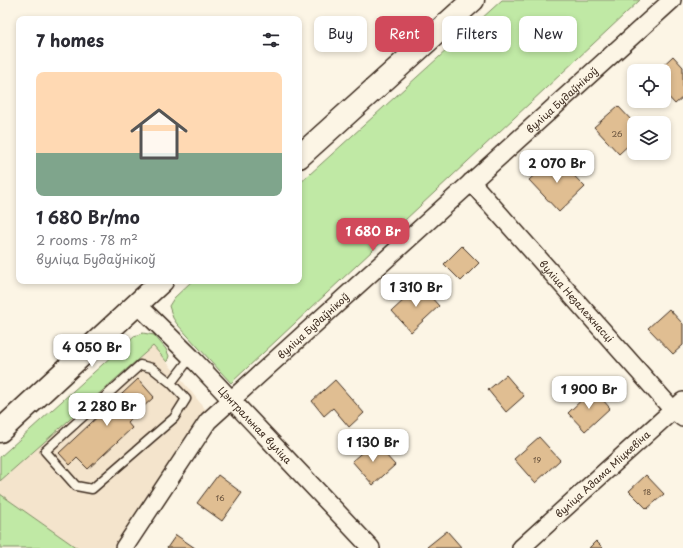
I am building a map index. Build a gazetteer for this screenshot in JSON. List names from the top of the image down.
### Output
{
  "streets": {
    "street": [
      "вуліца Будаўнікоў",
      "вуліца Незалежнасці",
      "Цэнтральная вуліца",
      "вуліца Адама Міцкевіча"
    ]
  },
  "crossings": [
    ["вуліца Будаўнікоў", "вуліца Незалежнасці"],
    ["вуліца Будаўнікоў", "Цэнтральная вуліца"],
    ["вуліца Незалежнасці", "вуліца Адама Міцкевіча"]
  ],
  "house_numbers": [
    "26",
    "19",
    "18",
    "16"
  ],
  "page": {
    "chip": [
      "Buy",
      "Rent",
      "Filters",
      "New"
    ],
    "heading": "7 homes",
    "list": [
      {
        "name": "1 680 Br/mo",
        "note": "2 rooms · 78 m² · вуліца Будаўнікоў"
      }
    ],
    "price": [
      "2 070 Br",
      "1 680 Br",
      "1 310 Br",
      "4 050 Br",
      "1 900 Br",
      "2 280 Br",
      "1 130 Br"
    ]
  }
}
